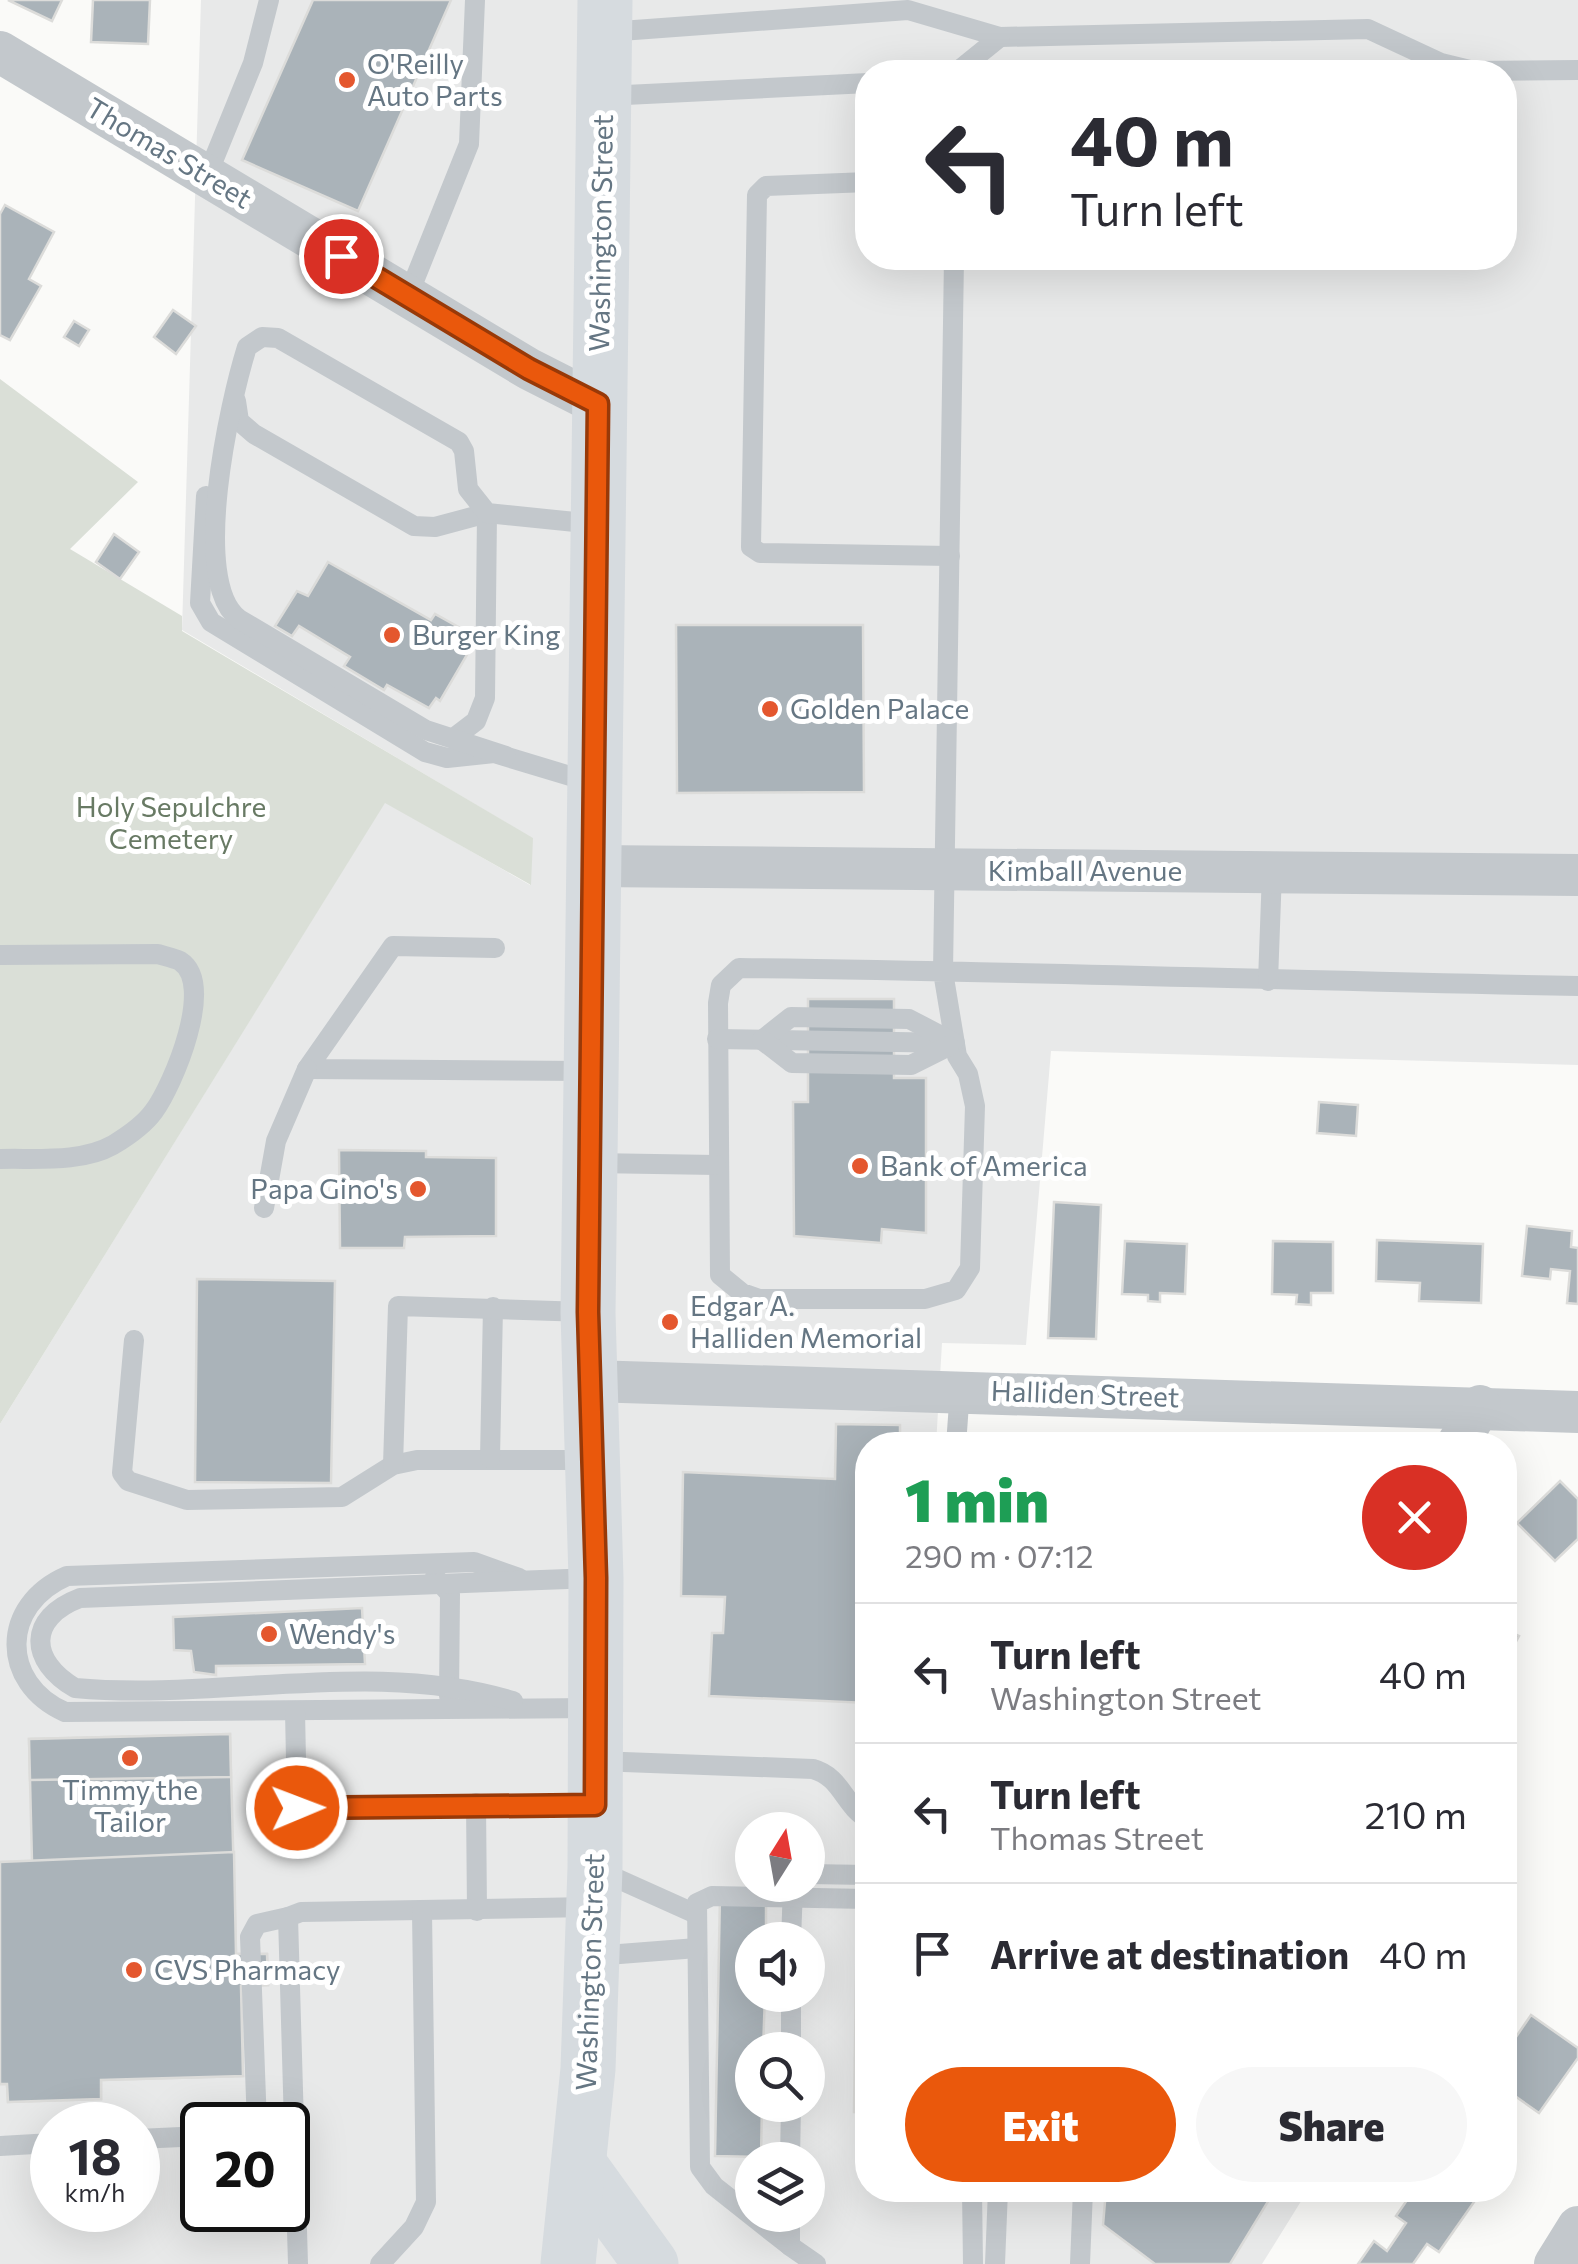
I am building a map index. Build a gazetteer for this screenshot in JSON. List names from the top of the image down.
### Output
{
  "streets": {
    "main road": ["Washington Street"],
    "street": ["Thomas Street", "Kimball Avenue", "Halliden Street"]
  },
  "crossings": [
    ["Thomas Street", "Washington Street"],
    ["Washington Street", "Kimball Avenue"],
    ["Washington Street", "Halliden Street"]
  ],
  "parks": ["Holy Sepulchre Cemetery"],
  "places": [
    "O'Reilly Auto Parts",
    "Burger King",
    "Golden Palace",
    "Bank of America",
    "Papa Gino's",
    "Edgar A. Halliden Memorial",
    "Wendy's",
    "Timmy the Tailor",
    "CVS Pharmacy"
  ],
  "north": "top",
  "page": {
    "turn": ["40 m", "Turn left"],
    "heading": ["1 min", "290 m · 07:12"],
    "list": [
      {
        "name": "Turn left",
        "note": "Washington Street",
        "value": "40 m"
      },
      {
        "name": "Turn left",
        "note": "Thomas Street",
        "value": "210 m"
      },
      {
        "name": "Arrive at destination",
        "value": "40 m"
      }
    ],
    "buttons": ["Exit", "Share"],
    "speed": "18 km/h",
    "limit": "20"
  }
}
